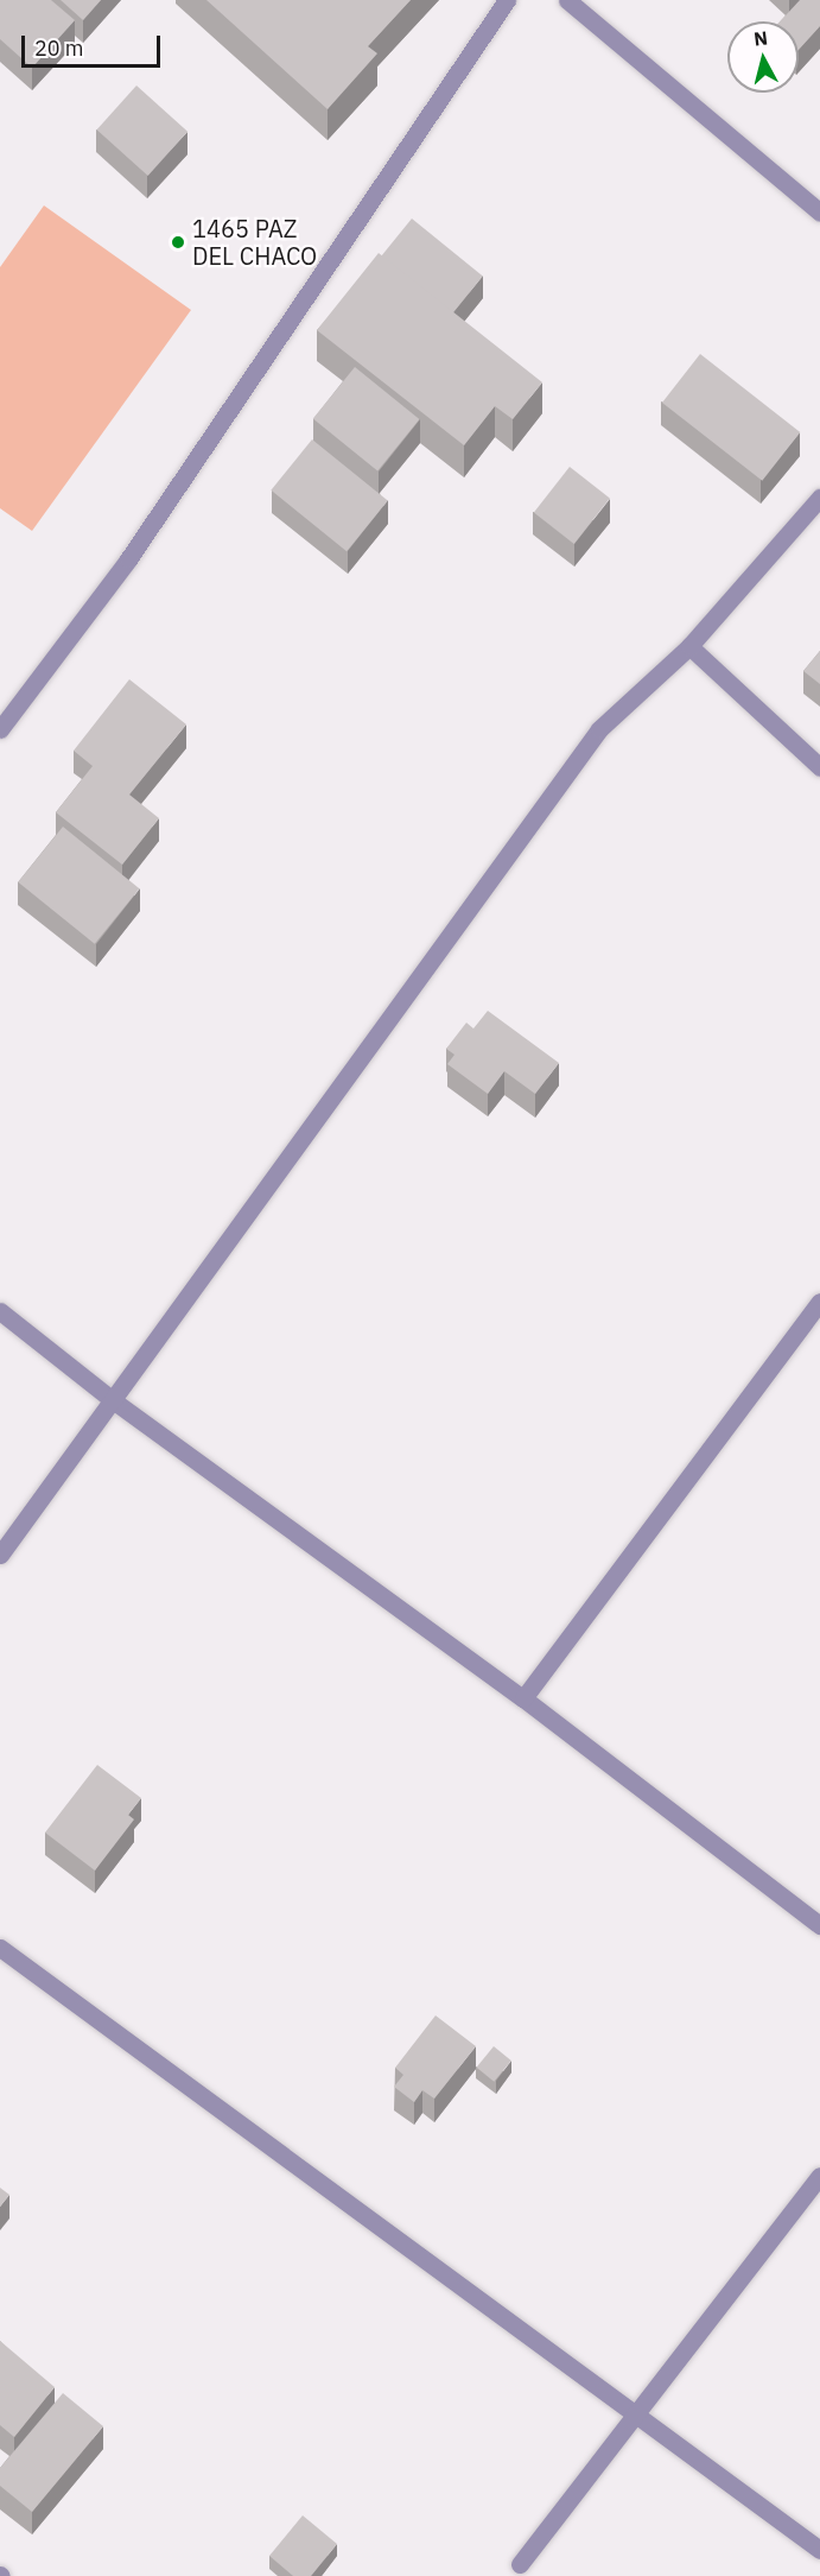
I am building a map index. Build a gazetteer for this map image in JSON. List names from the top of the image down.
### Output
{
  "places": ["1465 PAZ DEL CHACO"],
  "scale_bar": "20 m",
  "north": "top"
}
